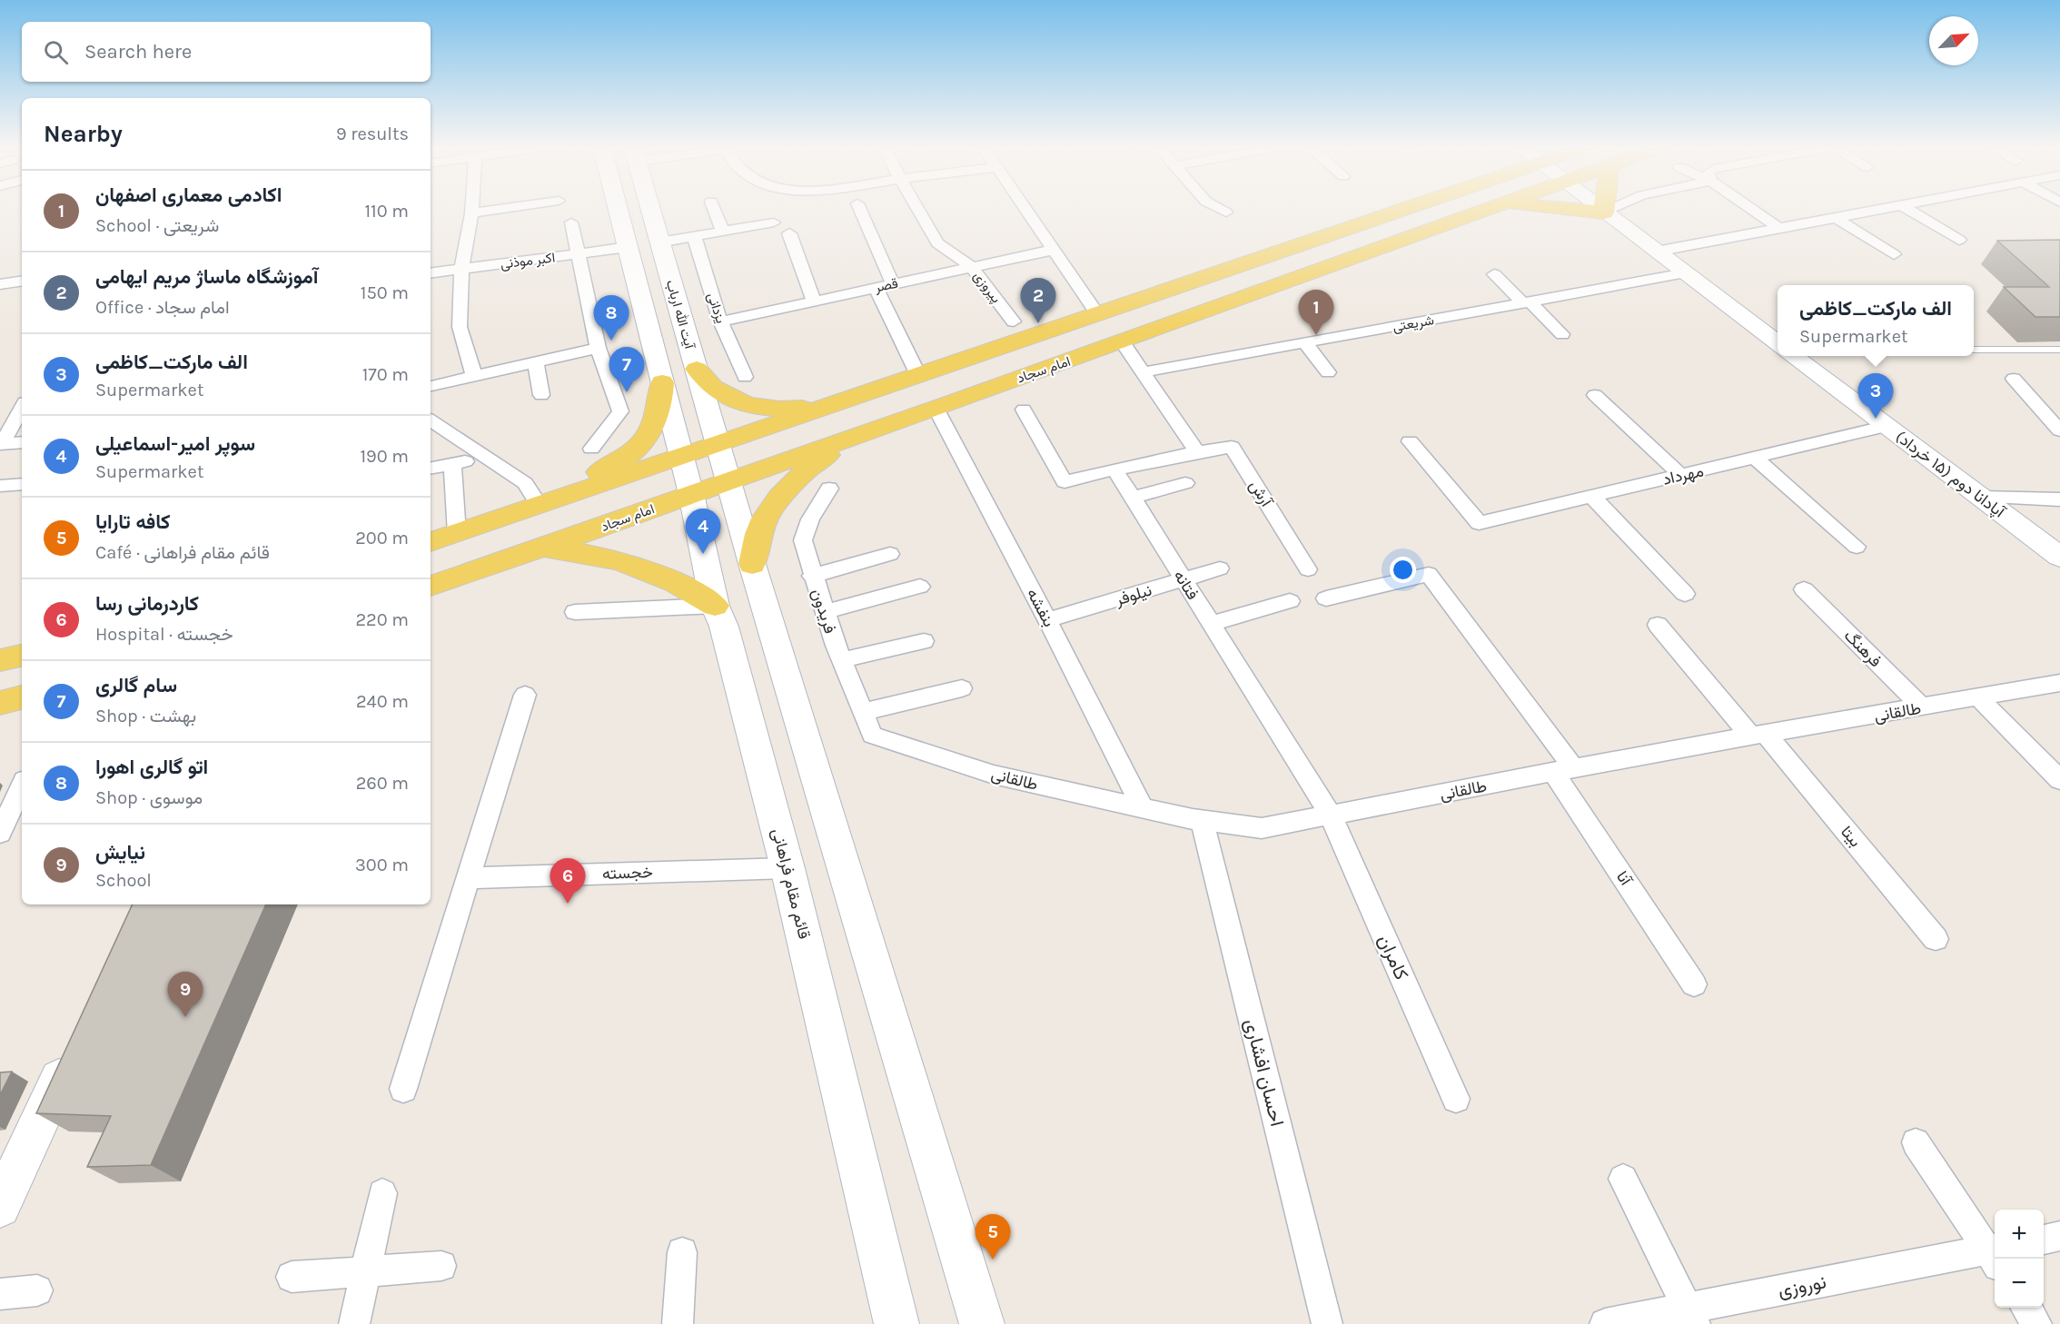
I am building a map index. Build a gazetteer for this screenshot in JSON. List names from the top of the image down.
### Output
{
  "streets": {
    "main road": [
      "آیت الله ارباب",
      "امام سجاد",
      "آپادانا دوم (۱۵ خرداد)",
      "قائم مقام فراهانی"
    ],
    "street": [
      "اکبر موذنی",
      "قصر",
      "پیروزی",
      "یزدانی",
      "شریعتی",
      "مهرداد",
      "آرش",
      "فتانه",
      "نیلوفر",
      "بنفشه",
      "فریدون",
      "فرهنگ",
      "طالقانی",
      "بیتا",
      "خجسته",
      "آنا",
      "کامران",
      "احسان افشاری",
      "نوروزی"
    ]
  },
  "crossings": [
    ["قصر", "پیروزی"],
    ["قصر", "یزدانی"],
    ["آیت الله ارباب", "امام سجاد"],
    ["امام سجاد", "بنفشه"],
    ["امام سجاد", "قائم مقام فراهانی"],
    ["آپادانا دوم (۱۵ خرداد)", "مهرداد"],
    ["آرش", "فتانه"],
    ["فتانه", "نیلوفر"],
    ["فتانه", "طالقانی"],
    ["فتانه", "کامران"],
    ["نیلوفر", "بنفشه"],
    ["بنفشه", "طالقانی"],
    ["فریدون", "طالقانی"],
    ["فرهنگ", "طالقانی"],
    ["طالقانی", "بیتا"],
    ["طالقانی", "آنا"],
    ["طالقانی", "کامران"],
    ["طالقانی", "احسان افشاری"],
    ["خجسته", "قائم مقام فراهانی"]
  ],
  "north": "top right",
  "page": {
    "search": "Search here",
    "heading": ["Nearby", "9 results"],
    "list": [
      {
        "mark": "1",
        "name": "اکادمی معماری اصفهان",
        "note": "School · شریعتی",
        "value": "110 m"
      },
      {
        "mark": "2",
        "name": "آموزشگاه ماساژ مریم ایهامی",
        "note": "Office · امام سجاد",
        "value": "150 m"
      },
      {
        "mark": "3",
        "name": "الف مارکت_کاظمی",
        "note": "Supermarket",
        "value": "170 m"
      },
      {
        "mark": "4",
        "name": "سوپر امیر-اسماعیلی",
        "note": "Supermarket",
        "value": "190 m"
      },
      {
        "mark": "5",
        "name": "کافه تارایا",
        "note": "Café · قائم مقام فراهانی",
        "value": "200 m"
      },
      {
        "mark": "6",
        "name": "کاردرمانی رسا",
        "note": "Hospital · خجسته",
        "value": "220 m"
      },
      {
        "mark": "7",
        "name": "سام گالری",
        "note": "Shop · بهشت",
        "value": "240 m"
      },
      {
        "mark": "8",
        "name": "اتو گالری اهورا",
        "note": "Shop · موسوی",
        "value": "260 m"
      },
      {
        "mark": "9",
        "name": "نیایش",
        "note": "School",
        "value": "300 m"
      }
    ],
    "pins": [
      "2",
      "1",
      "8",
      "7",
      "3",
      "4",
      "6",
      "9",
      "5"
    ],
    "popup": ["الف مارکت_کاظمی", "Supermarket"],
    "map_buttons": ["+", "−"]
  }
}
